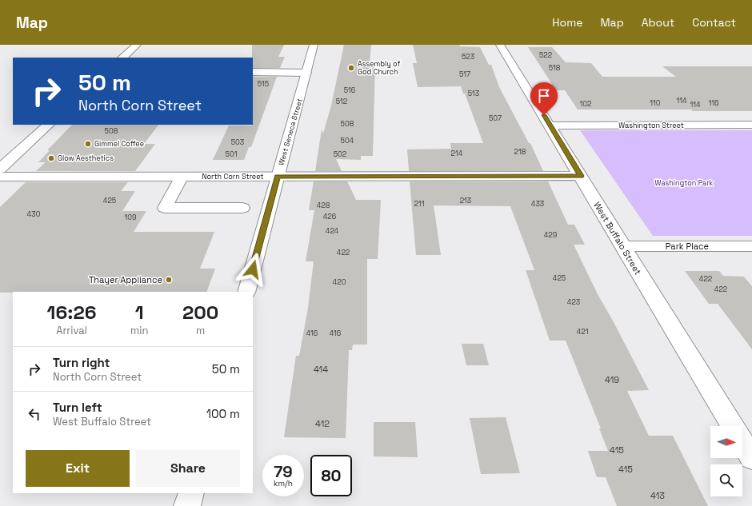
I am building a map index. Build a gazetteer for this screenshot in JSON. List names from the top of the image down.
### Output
{
  "streets": {
    "main road": [
      "Washington Street",
      "West Seneca Street",
      "North Corn Street",
      "West Buffalo Street",
      "Park Place"
    ]
  },
  "crossings": [
    ["Washington Street", "West Buffalo Street"],
    ["West Seneca Street", "North Corn Street"],
    ["North Corn Street", "West Buffalo Street"],
    ["West Buffalo Street", "Park Place"]
  ],
  "parks": ["Washington Park"],
  "places": [
    "Assembly of God Church",
    "Gimme! Coffee",
    "Glow Aesthetics",
    "Thayer Appliance"
  ],
  "house_numbers": [
    "522",
    "523",
    "518",
    "517",
    "515",
    "516",
    "513",
    "114",
    "512",
    "110",
    "116",
    "102",
    "114",
    "507",
    "508",
    "508",
    "504",
    "503",
    "218",
    "214",
    "501",
    "502",
    "425",
    "213",
    "211",
    "433",
    "428",
    "430",
    "426",
    "109",
    "424",
    "429",
    "422",
    "425",
    "422",
    "420",
    "422",
    "423",
    "421",
    "416",
    "416",
    "414",
    "419",
    "412",
    "415",
    "415",
    "413"
  ],
  "north": "right",
  "page": {
    "header": "Map",
    "nav": [
      "Home",
      "Map",
      "About",
      "Contact"
    ],
    "turn": ["50 m", "North Corn Street"],
    "eta": [
      "16:26",
      "Arrival",
      "1",
      "min",
      "200",
      "m"
    ],
    "list": [
      {
        "name": "Turn right",
        "note": "North Corn Street",
        "value": "50 m"
      },
      {
        "name": "Turn left",
        "note": "West Buffalo Street",
        "value": "100 m"
      }
    ],
    "buttons": ["Exit", "Share"],
    "speed": "79 km/h",
    "limit": "80"
  }
}
